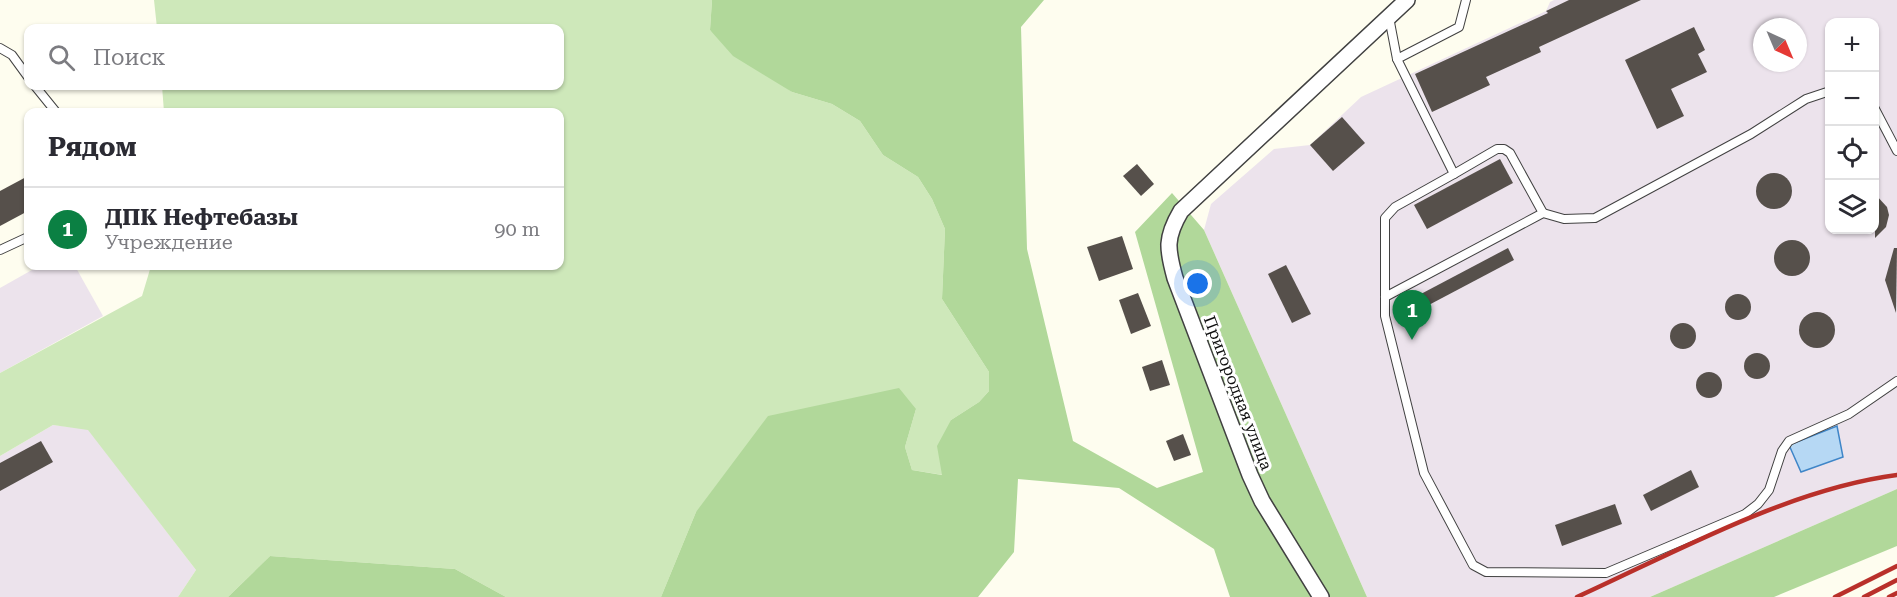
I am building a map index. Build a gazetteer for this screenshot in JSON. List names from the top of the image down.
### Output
{
  "streets": {
    "street": ["Пригородная улица"]
  },
  "north": "bottom right",
  "page": {
    "map_buttons": ["+", "−"],
    "search": "Поиск",
    "heading": "Рядом",
    "list": [
      {
        "mark": "1",
        "name": "ДПК Нефтебазы",
        "note": "Учреждение",
        "value": "90 m"
      }
    ],
    "pins": "1"
  }
}
